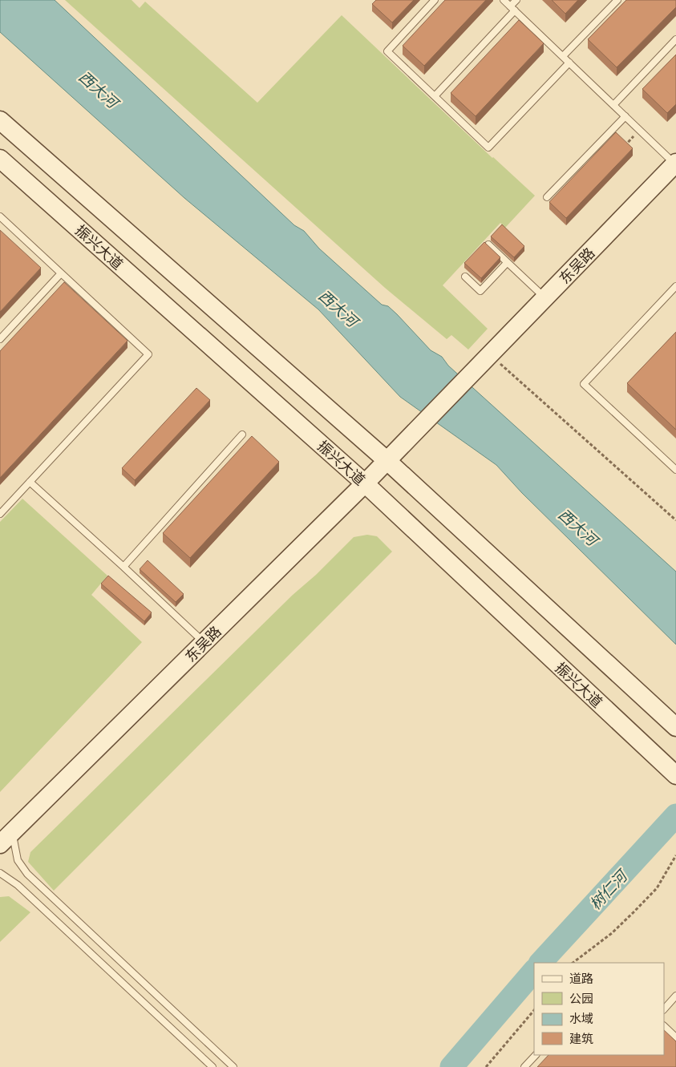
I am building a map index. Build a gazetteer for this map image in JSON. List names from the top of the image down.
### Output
{
  "streets": {
    "main road": ["振兴大道", "东吴路"]
  },
  "crossings": [
    ["振兴大道", "东吴路"]
  ],
  "water": ["西大河", "树仁河"],
  "legend": [
    "道路",
    "公园",
    "水域",
    "建筑"
  ]
}
